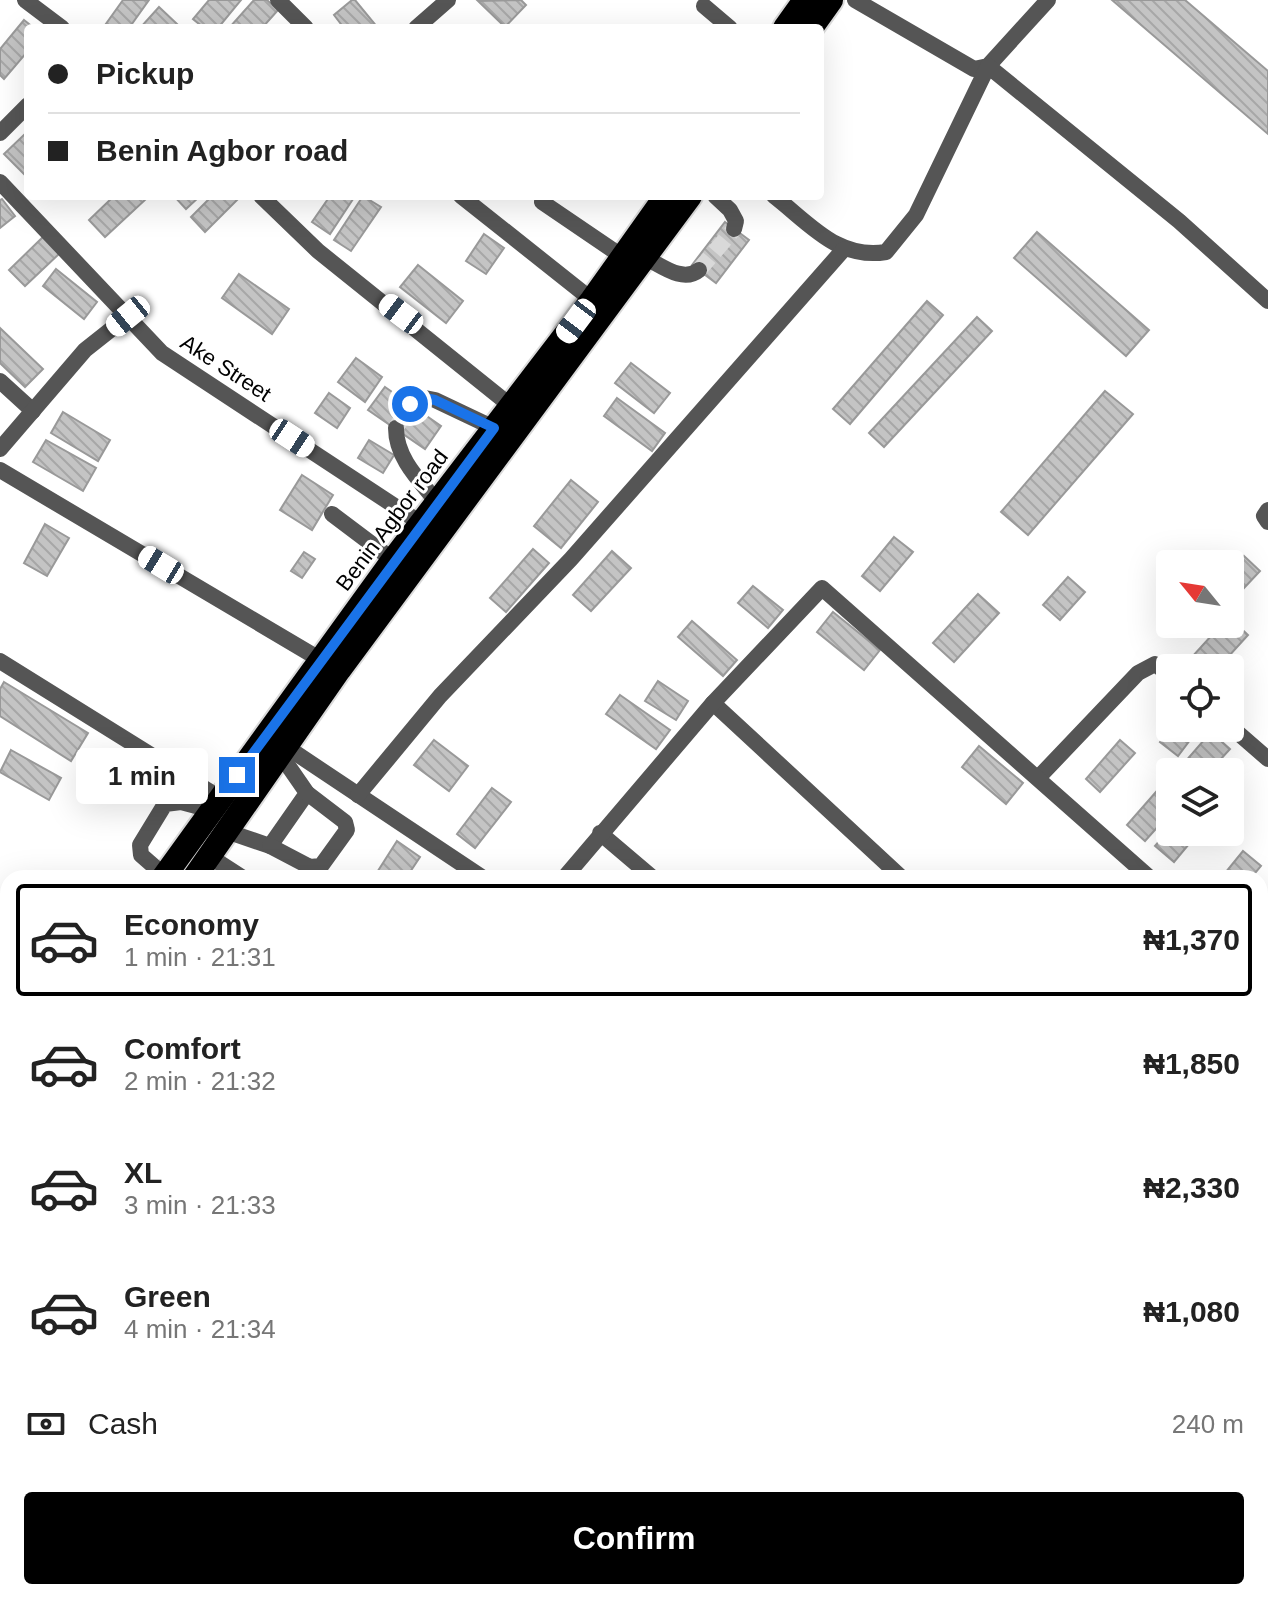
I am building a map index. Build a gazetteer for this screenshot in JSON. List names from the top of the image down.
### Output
{
  "streets": {
    "highway": ["Benin Agbor road"],
    "street": ["Ake Street"]
  },
  "crossings": [
    ["Ake Street", "Benin Agbor road"]
  ],
  "north": "top left",
  "page": {
    "banner": ["Pickup", "Benin Agbor road"],
    "bubble": "1 min",
    "list": [
      {
        "name": "Economy",
        "note": "1 min · 21:31",
        "value": "₦1,370"
      },
      {
        "name": "Comfort",
        "note": "2 min · 21:32",
        "value": "₦1,850"
      },
      {
        "name": "XL",
        "note": "3 min · 21:33",
        "value": "₦2,330"
      },
      {
        "name": "Green",
        "note": "4 min · 21:34",
        "value": "₦1,080"
      }
    ],
    "pay": ["Cash", "240 m"],
    "buttons": "Confirm"
  }
}
